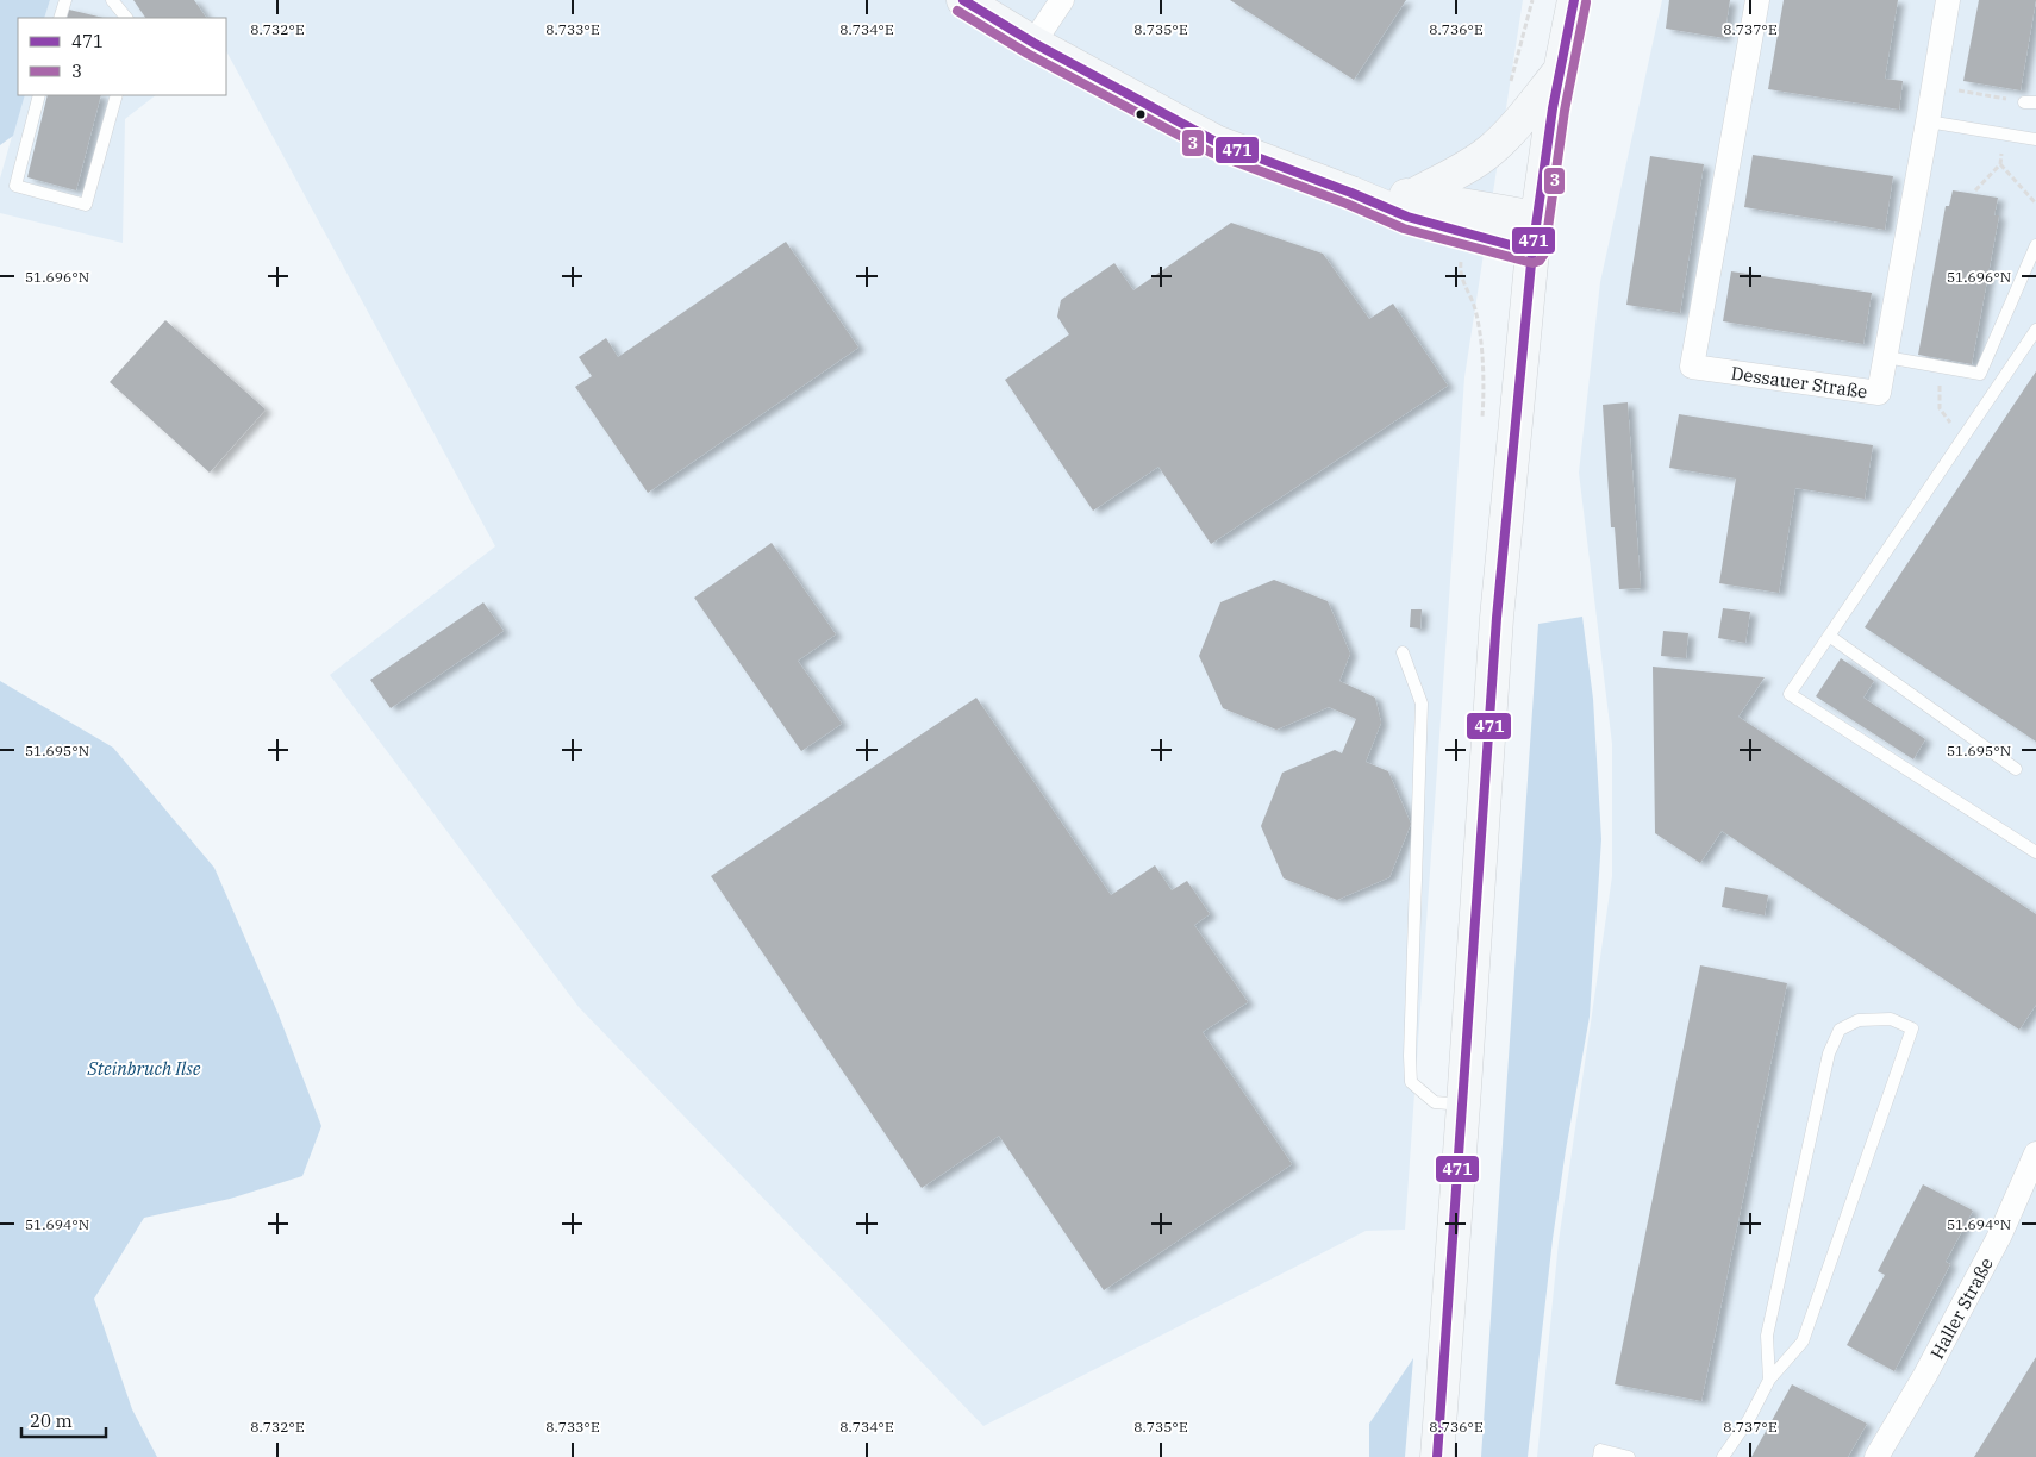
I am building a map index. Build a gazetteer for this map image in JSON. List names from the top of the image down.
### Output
{
  "streets": {
    "street": ["Dessauer Straße", "Haller Straße"]
  },
  "parks": ["Steinbruch Ilse"],
  "lines": ["transit line 471", "transit line 3"],
  "legend": ["471", "3"],
  "scale_bar": "20 m",
  "coordinates": [
    "8.732°E",
    "8.733°E",
    "8.734°E",
    "8.735°E",
    "8.736°E",
    "8.737°E",
    "51.696°N",
    "51.695°N",
    "51.694°N"
  ]
}
